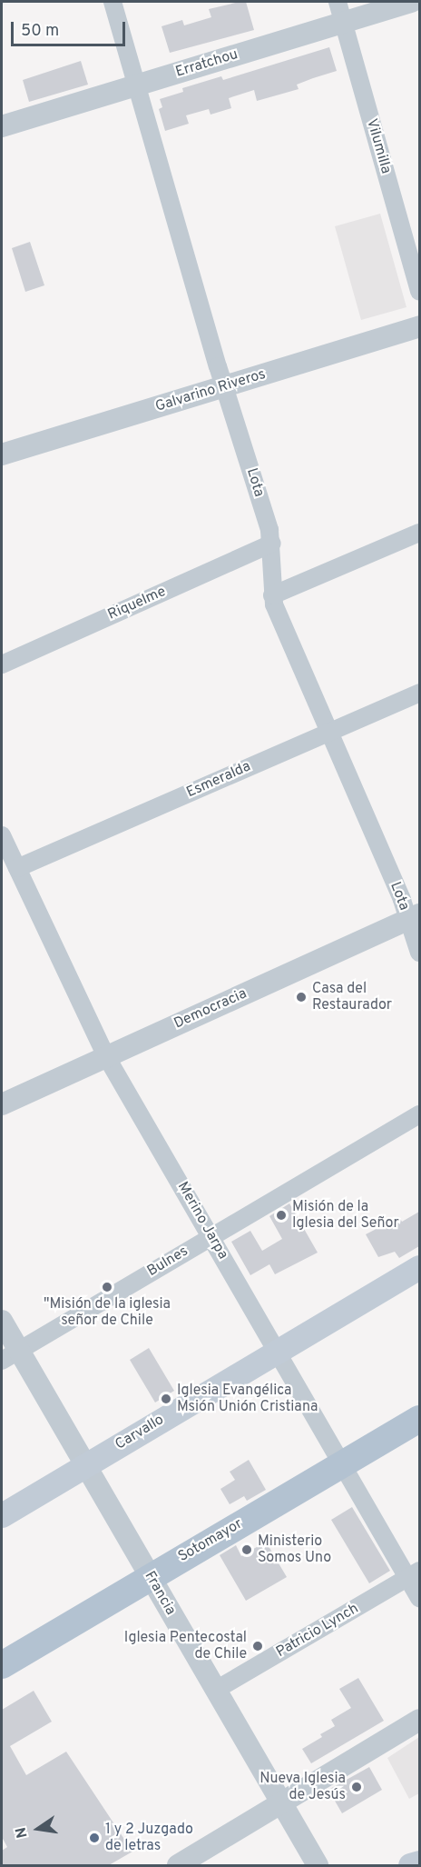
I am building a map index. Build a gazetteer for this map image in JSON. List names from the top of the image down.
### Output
{
  "streets": {
    "main road": ["Carvallo", "Sotomayor"],
    "street": [
      "Erratchou",
      "Vilumilla",
      "Galvarino Riveros",
      "Lota",
      "Riquelme",
      "Esmeralda",
      "Democracia",
      "Merino Jarpa",
      "Bulnes",
      "Francia",
      "Patricio Lynch"
    ]
  },
  "crossings": [
    ["Erratchou", "Vilumilla"],
    ["Erratchou", "Lota"],
    ["Galvarino Riveros", "Lota"],
    ["Lota", "Riquelme"],
    ["Lota", "Esmeralda"],
    ["Lota", "Democracia"],
    ["Esmeralda", "Merino Jarpa"],
    ["Democracia", "Merino Jarpa"],
    ["Merino Jarpa", "Bulnes"],
    ["Merino Jarpa", "Carvallo"],
    ["Merino Jarpa", "Sotomayor"],
    ["Merino Jarpa", "Patricio Lynch"],
    ["Bulnes", "Francia"],
    ["Carvallo", "Francia"],
    ["Sotomayor", "Francia"],
    ["Francia", "Patricio Lynch"]
  ],
  "places": [
    "Casa del Restaurador",
    "Misión de la Iglesia del Señor",
    "\"Misión de la iglesia señor de Chile",
    "Iglesia Evangélica Msión Unión Cristiana",
    "Ministerio Somos Uno",
    "Iglesia Pentecostal de Chile",
    "Nueva Iglesia de Jesús",
    "1 y 2 Juzgado de letras"
  ],
  "scale_bar": "50 m",
  "north": "left"
}
